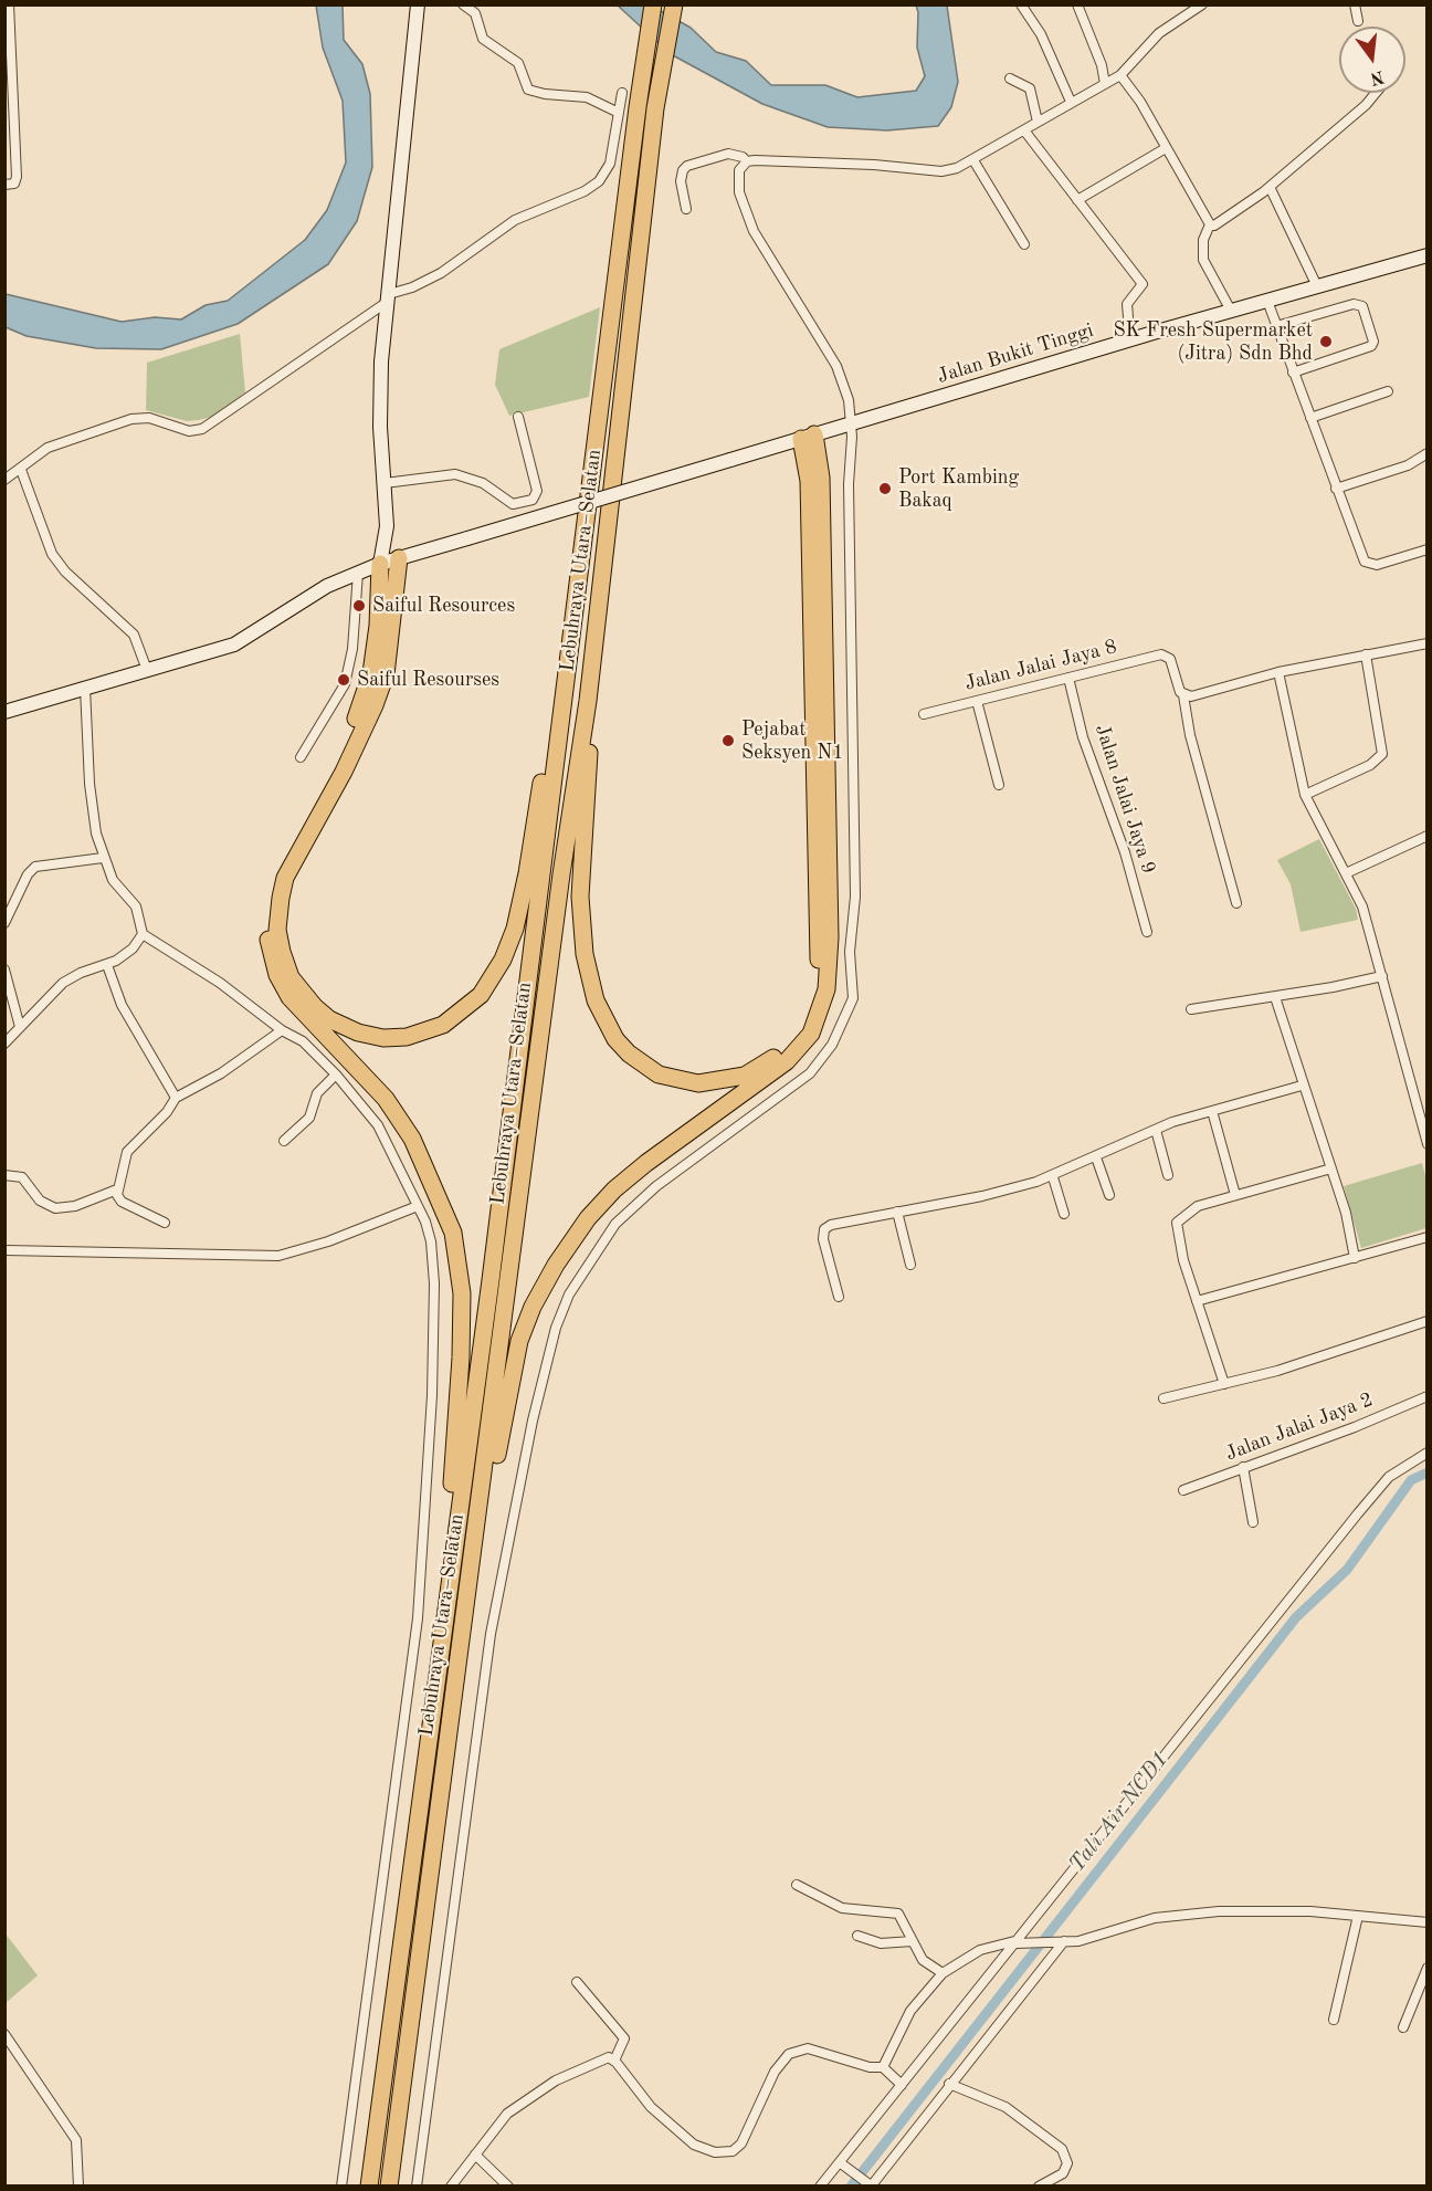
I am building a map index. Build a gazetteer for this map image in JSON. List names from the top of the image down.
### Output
{
  "streets": {
    "highway": ["Lebuhraya Utara–Selatan"],
    "main road": ["Jalan Bukit Tinggi"],
    "street": ["Jalan Jalai Jaya 8", "Jalan Jalai Jaya 9", "Jalan Jalai Jaya 2"]
  },
  "crossings": [
    ["Jalan Jalai Jaya 8", "Jalan Jalai Jaya 9"]
  ],
  "water": ["Tali Air NCD1"],
  "places": [
    "SK Fresh Supermarket (Jitra) Sdn Bhd",
    "Port Kambing Bakaq",
    "Saiful Resources",
    "Saiful Resourses",
    "Pejabat Seksyen N1"
  ],
  "north": "bottom"
}
